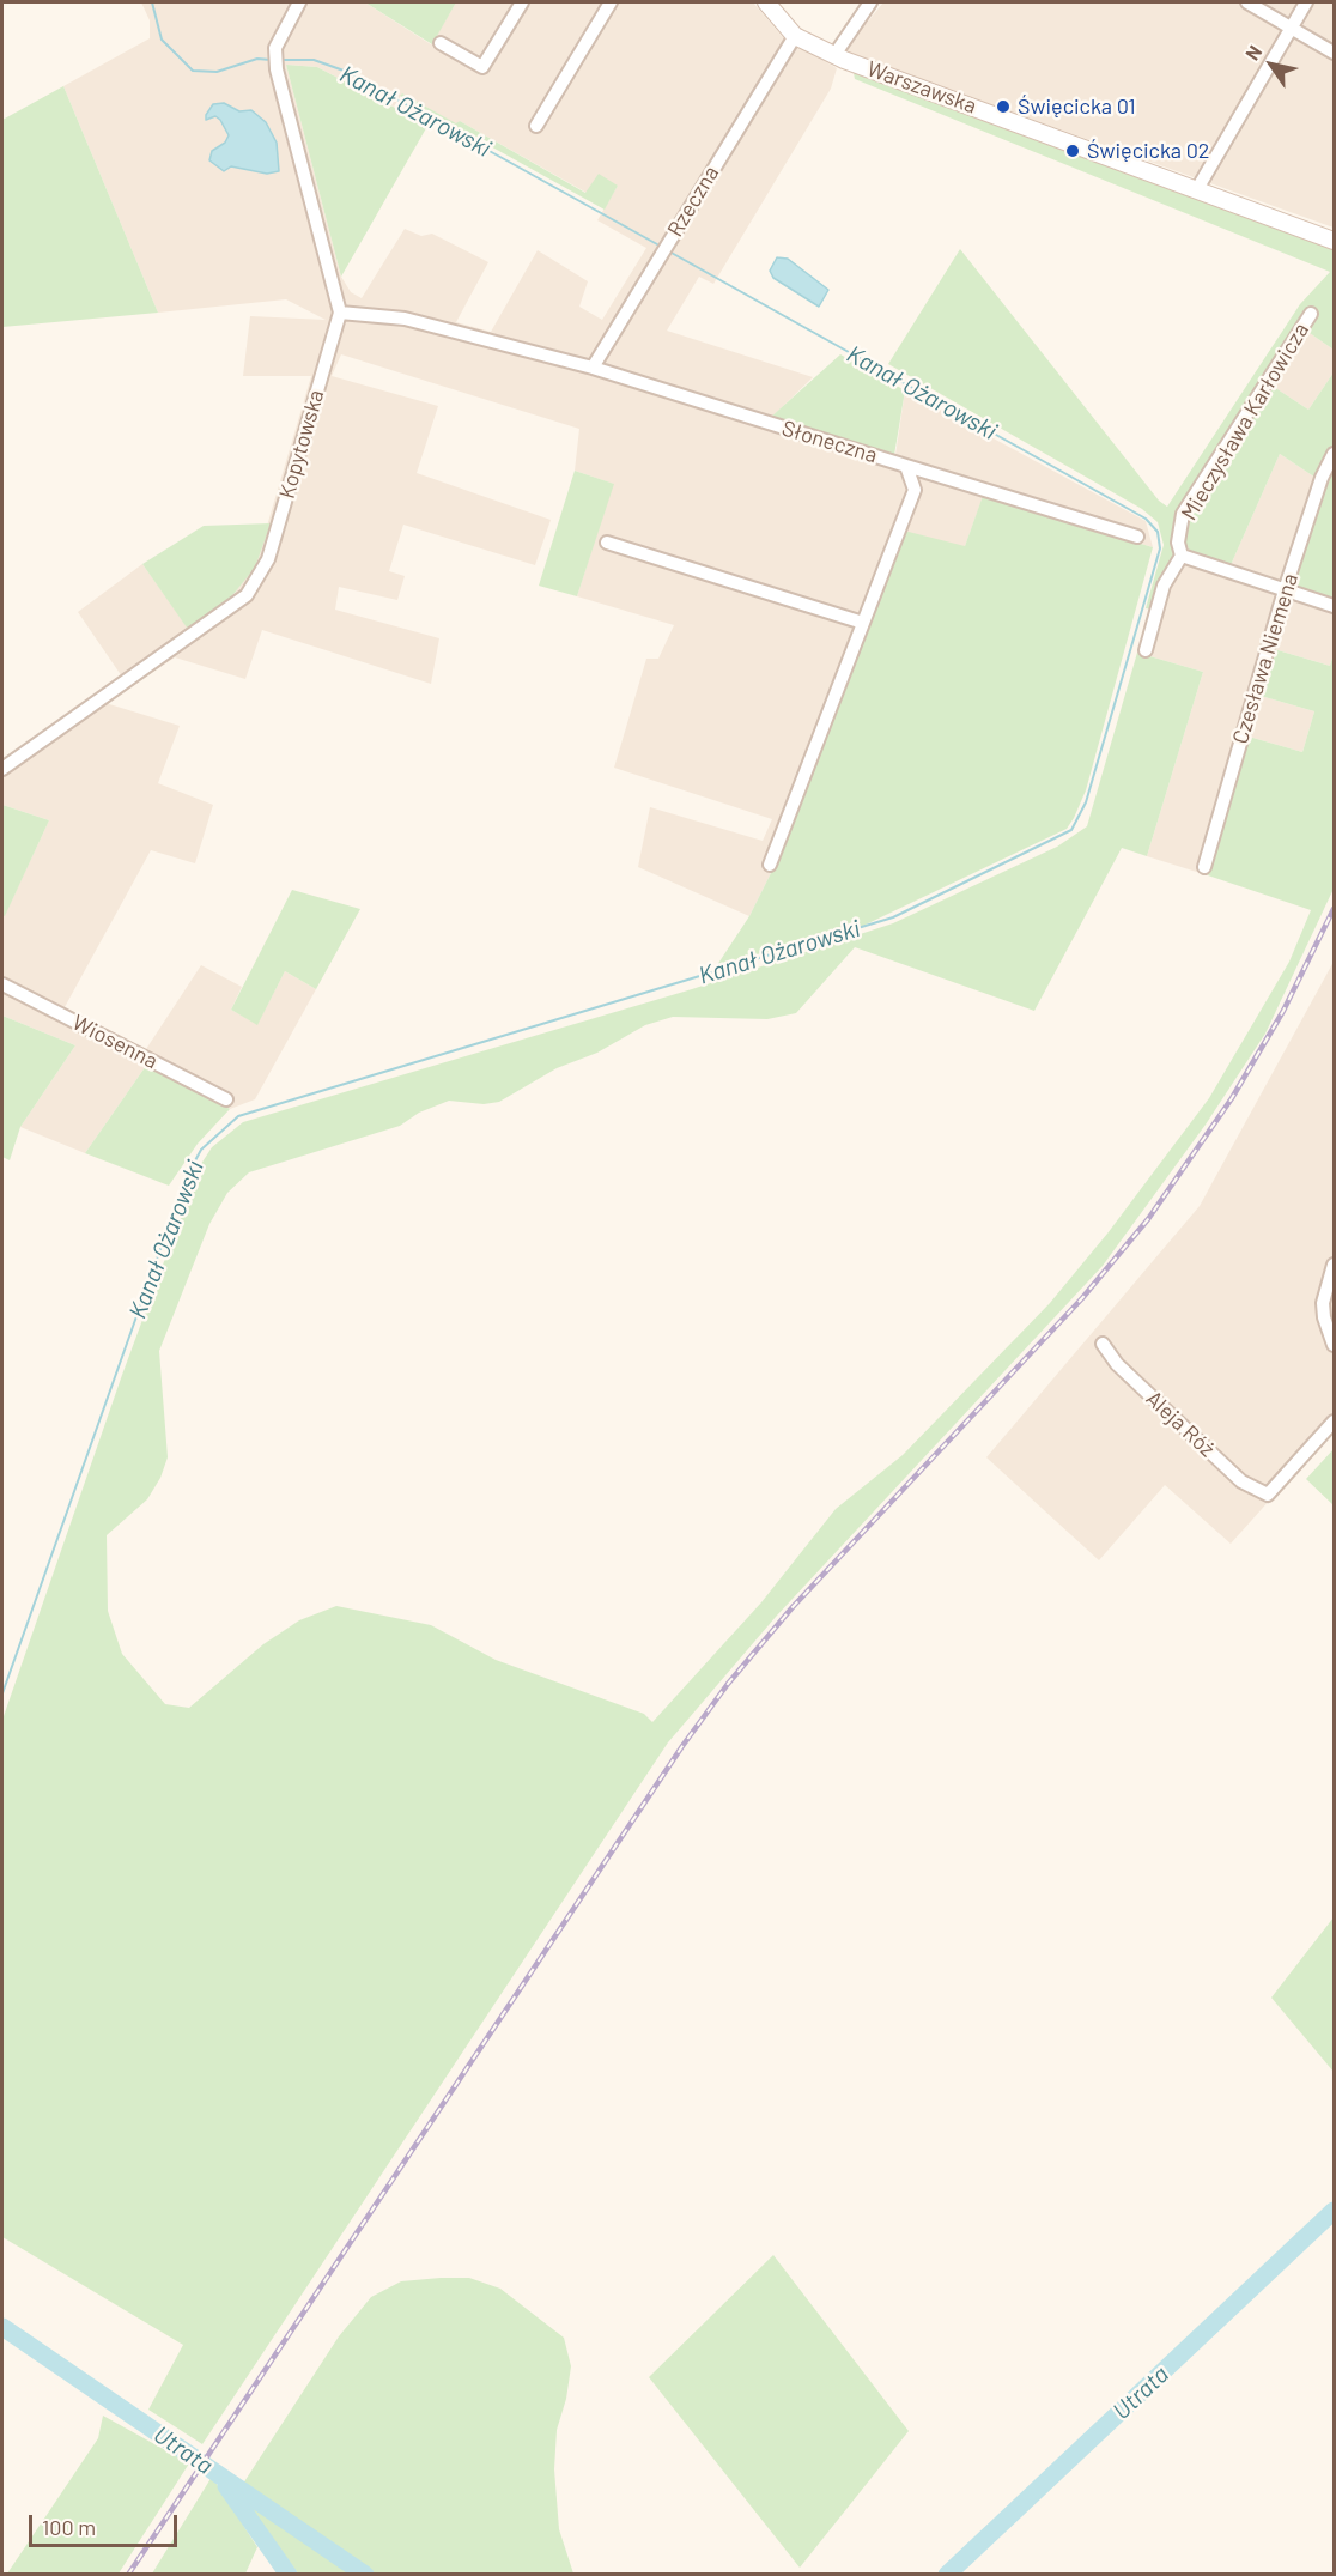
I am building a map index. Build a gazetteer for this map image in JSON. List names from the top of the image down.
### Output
{
  "streets": {
    "main road": ["Warszawska"],
    "street": [
      "Rzeczna",
      "Mieczysława Karłowicza",
      "Słoneczna",
      "Kopytowska",
      "Czesława Niemena",
      "Wiosenna",
      "Aleja Róż"
    ]
  },
  "crossings": [
    ["Warszawska", "Rzeczna"],
    ["Rzeczna", "Słoneczna"],
    ["Słoneczna", "Kopytowska"]
  ],
  "water": ["Kanał Ożarowski", "Utrata"],
  "places": ["Święcicka 01", "Święcicka 02"],
  "scale_bar": "100 m",
  "north": "top left"
}
